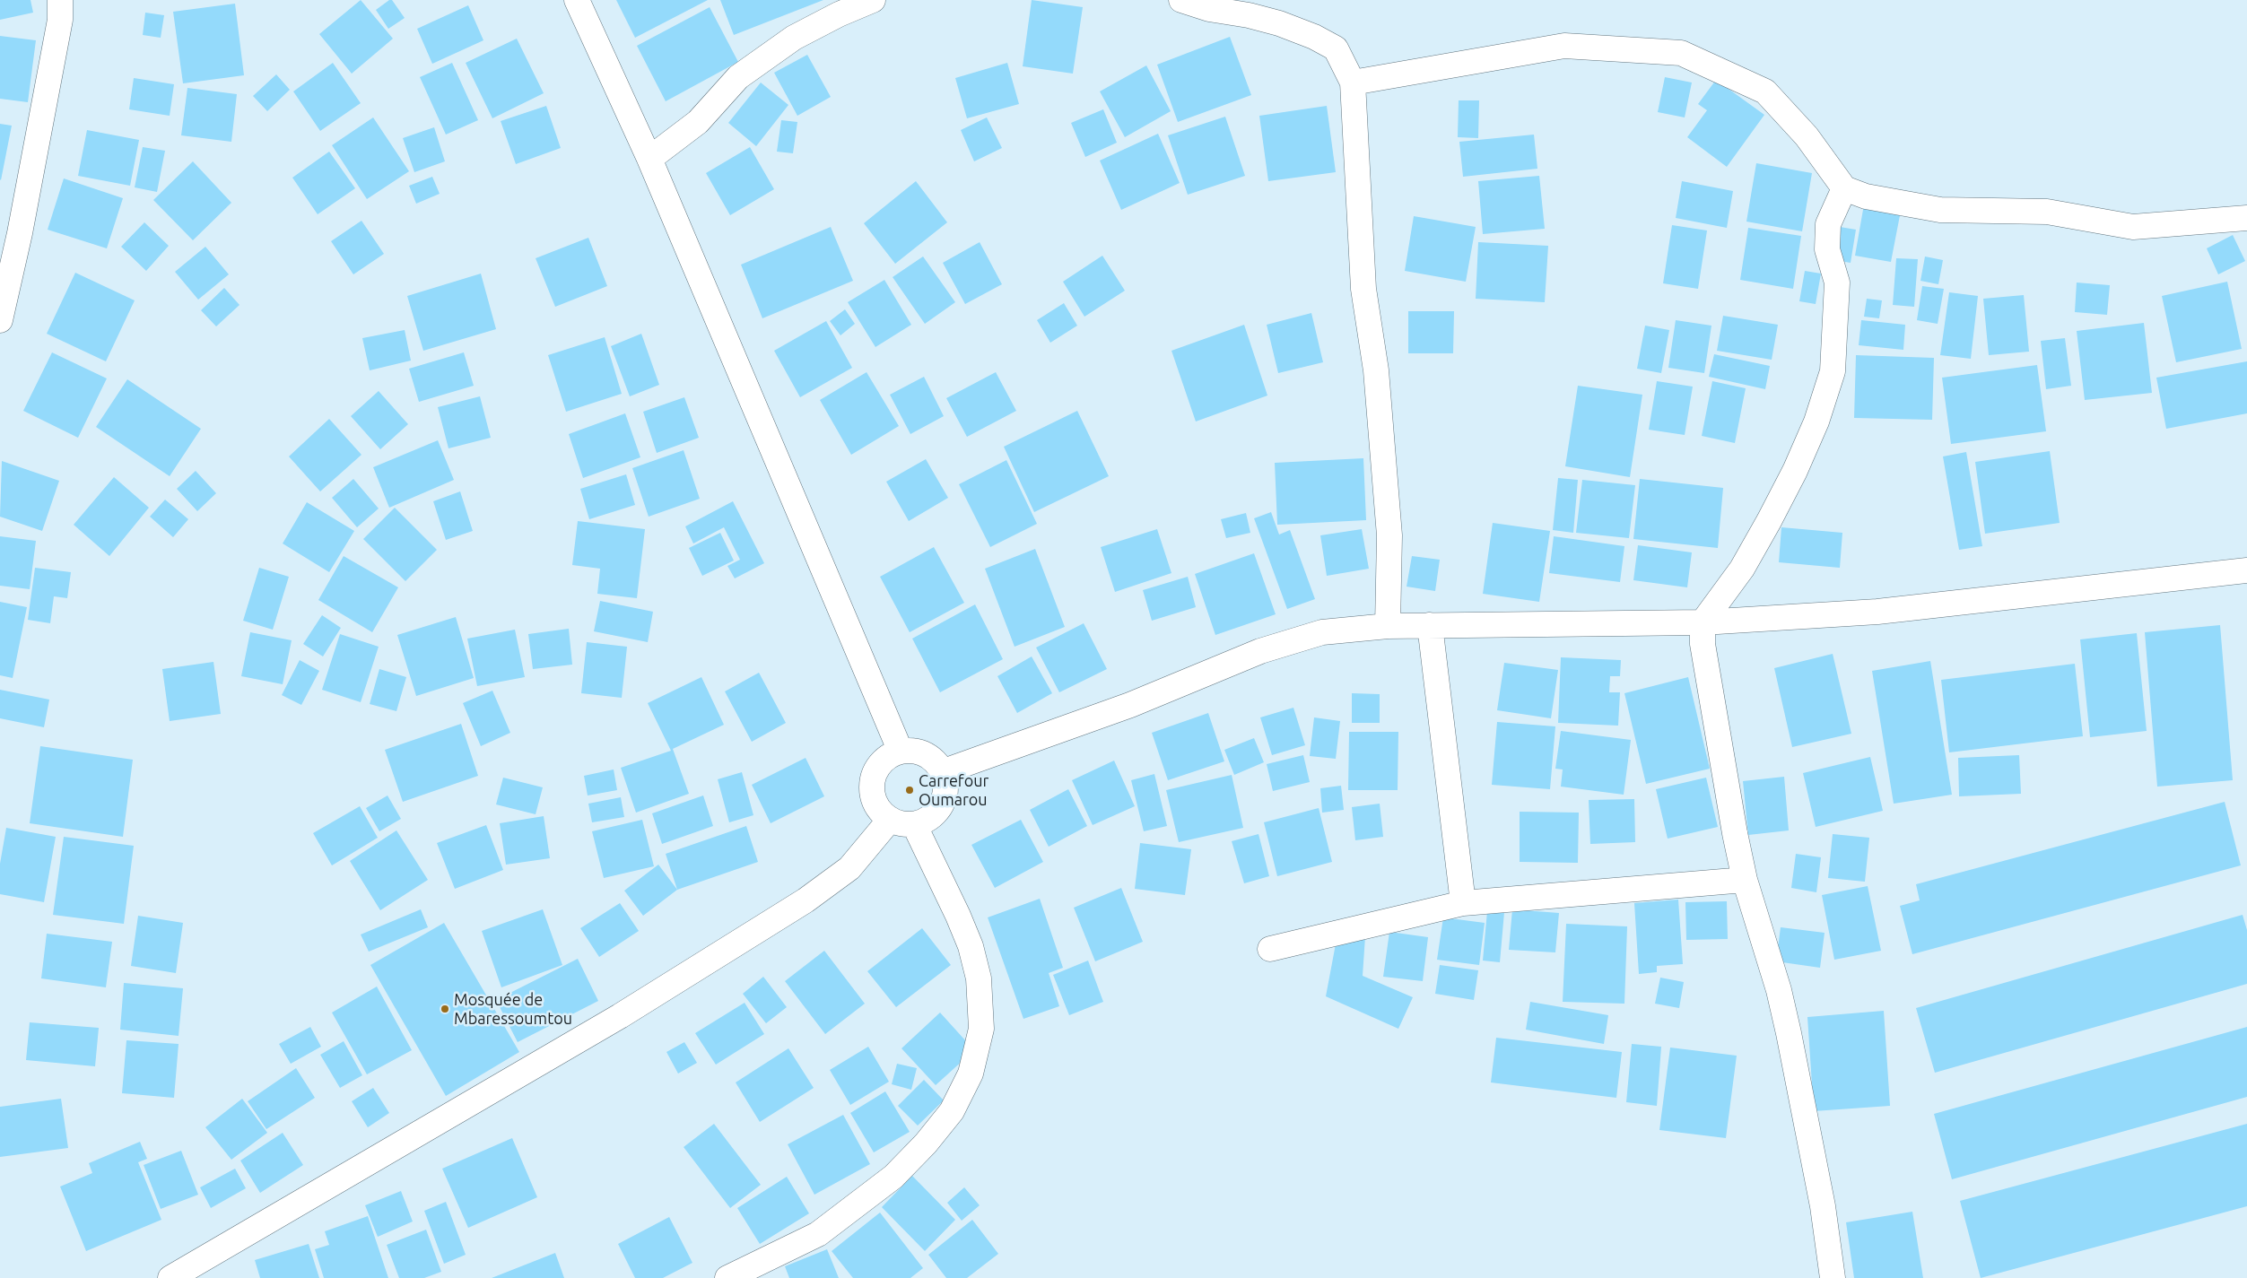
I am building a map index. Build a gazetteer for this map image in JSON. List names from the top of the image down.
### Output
{
  "places": ["Carrefour Oumarou", "Mosquée de Mbaressoumtou"]
}
